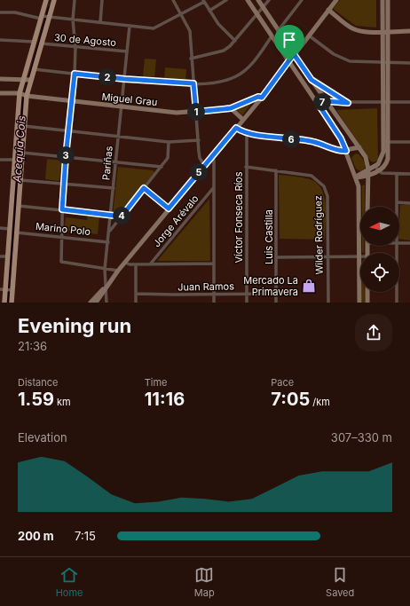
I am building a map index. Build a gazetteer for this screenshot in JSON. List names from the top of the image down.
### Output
{
  "streets": {
    "main road": ["Miguel Grau"],
    "street": [
      "30 de Agosto",
      "Pariñas",
      "Víctor Fonseca Ríos",
      "Jorge Arévalo",
      "Marino Polo",
      "Wilder Rodríguez",
      "Luis Castilla",
      "Juan Ramos"
    ]
  },
  "crossings": [
    ["30 de Agosto", "Pariñas"],
    ["Miguel Grau", "Pariñas"],
    ["Pariñas", "Marino Polo"],
    ["Víctor Fonseca Ríos", "Wilder Rodríguez"],
    ["Víctor Fonseca Ríos", "Juan Ramos"],
    ["Wilder Rodríguez", "Luis Castilla"],
    ["Luis Castilla", "Juan Ramos"]
  ],
  "water": ["Acequia Cois"],
  "places": {
    "shop": ["Mercado La Primavera"]
  },
  "north": "left",
  "page": {
    "pins": [
      "2",
      "7",
      "1",
      "6",
      "3",
      "5",
      "4"
    ],
    "heading": ["Evening run", "21:36"],
    "stats": [
      ["Distance", "1.59 km"],
      ["Time", "11:16"],
      ["Pace", "7:05 /km"]
    ],
    "chart": ["Elevation", "307–330 m"],
    "list": [
      {
        "name": "200 m",
        "note": "7:15"
      }
    ],
    "tabs": ["Home", "Map", "Saved"]
  }
}
